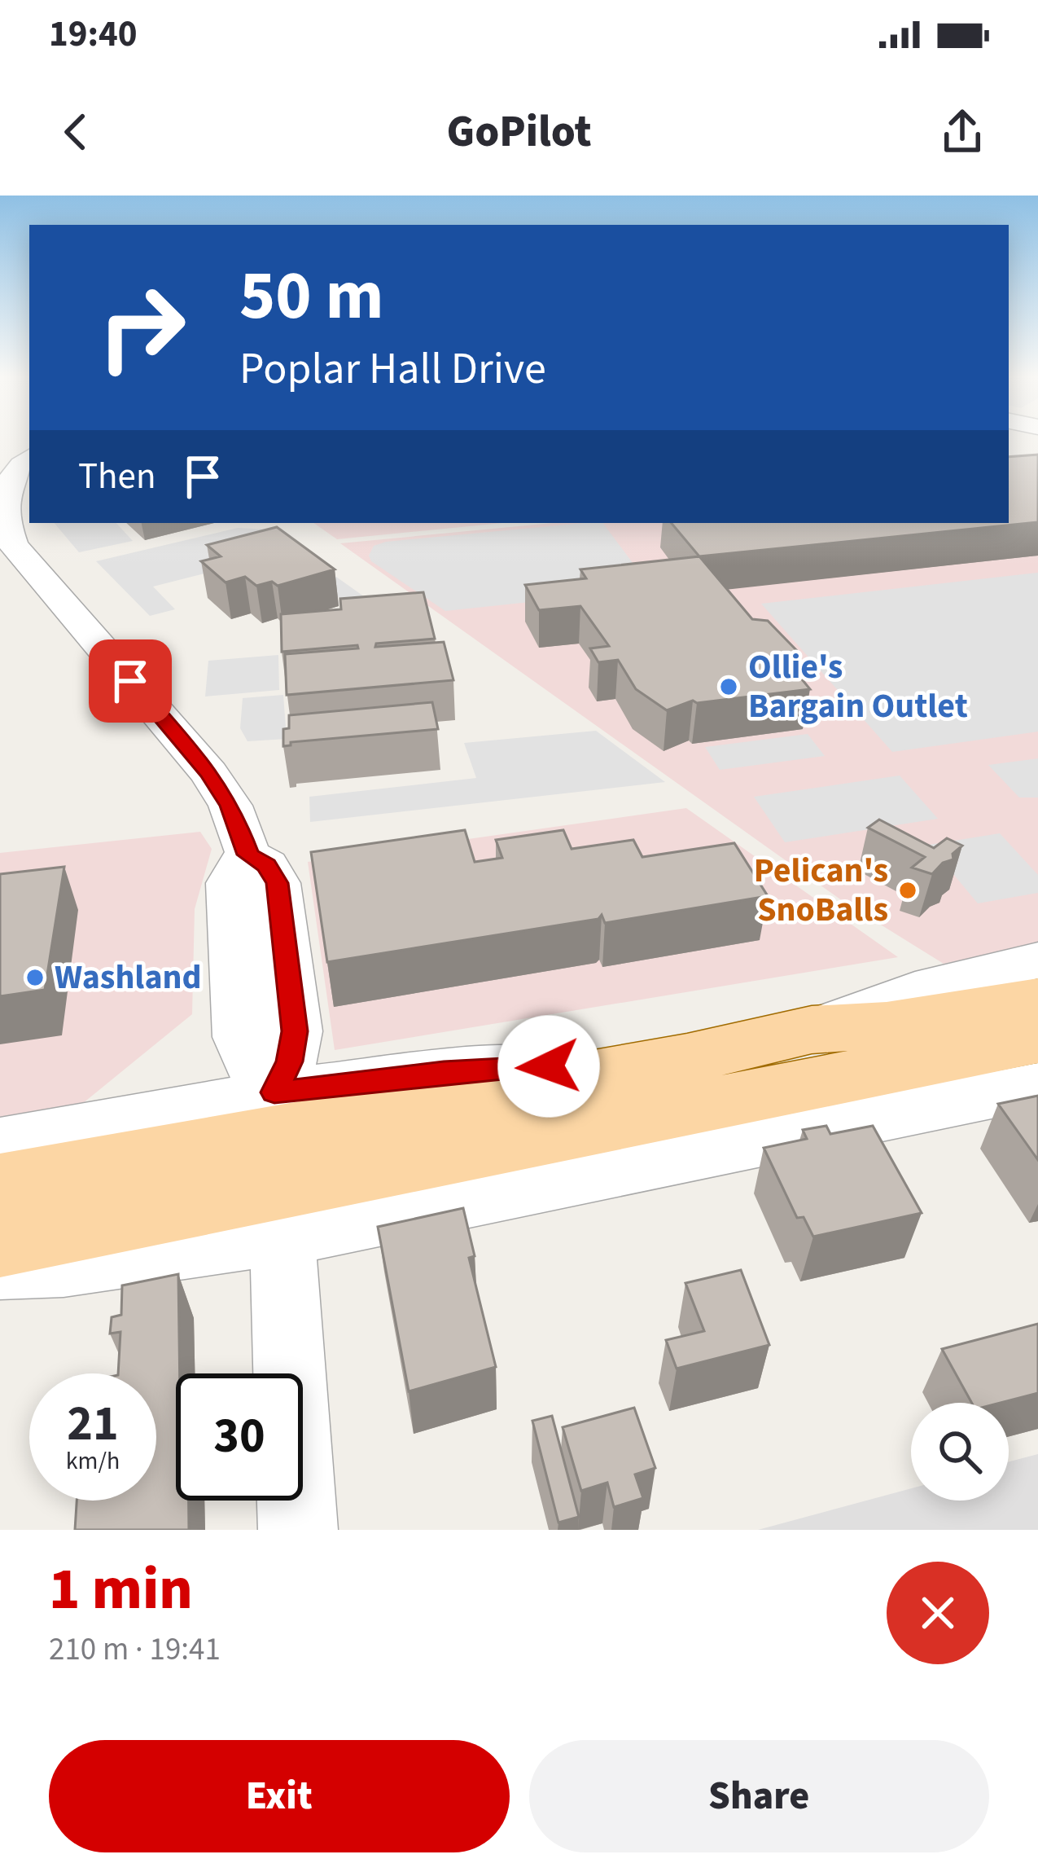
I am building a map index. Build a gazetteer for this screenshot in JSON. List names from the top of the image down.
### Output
{
  "places": ["Ollie's Bargain Outlet", "Pelican's SnoBalls", "Washland"],
  "page": {
    "status": "19:40",
    "header": "GoPilot",
    "turn": ["50 m", "Poplar Hall Drive"],
    "then": "Then",
    "speed": "21 km/h",
    "limit": "30",
    "heading": ["1 min", "210 m · 19:41"],
    "buttons": ["Exit", "Share"]
  }
}
